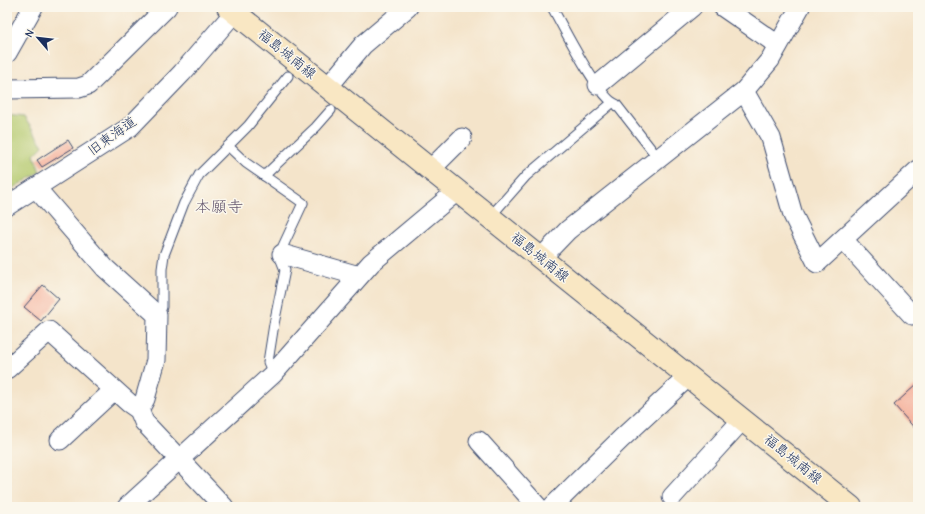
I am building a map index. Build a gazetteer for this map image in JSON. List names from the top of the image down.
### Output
{
  "streets": {
    "main road": ["福島城南線"],
    "street": ["旧東海道"]
  },
  "crossings": [
    ["福島城南線", "旧東海道"]
  ],
  "districts": ["本願寺"],
  "north": "top left"
}
